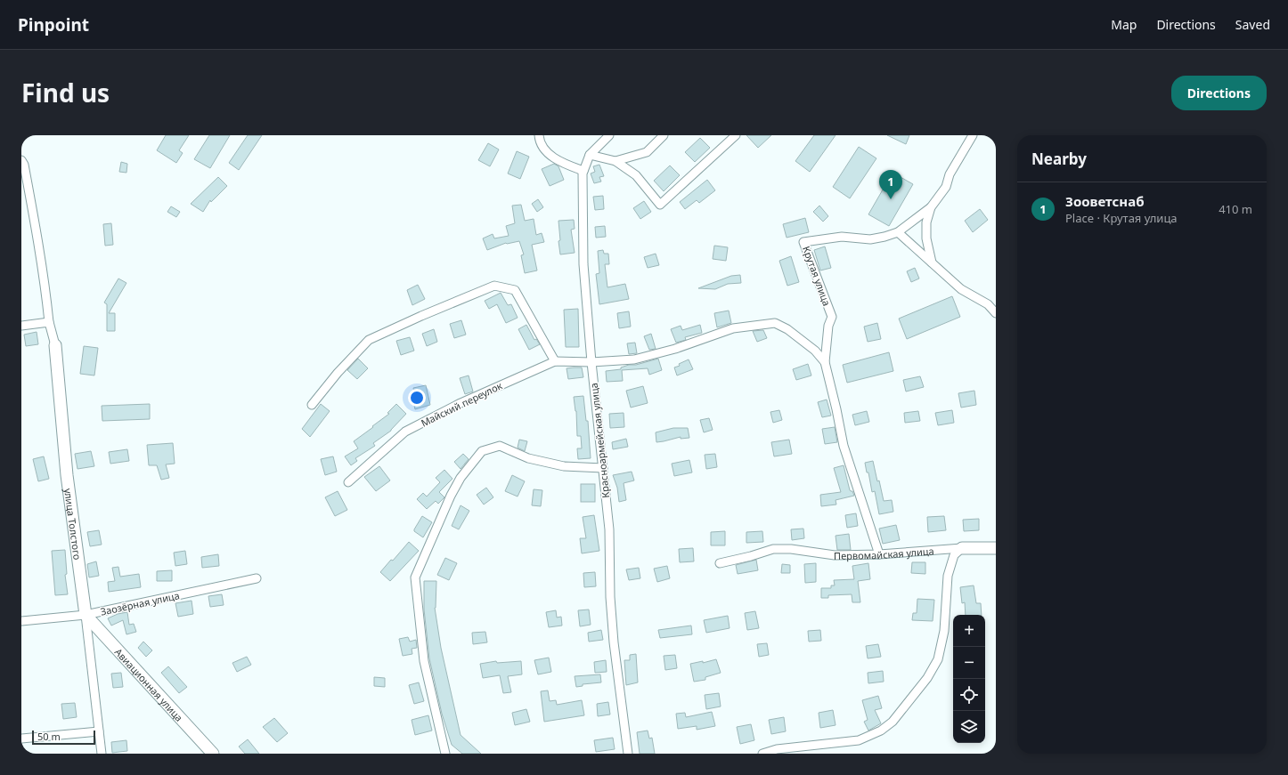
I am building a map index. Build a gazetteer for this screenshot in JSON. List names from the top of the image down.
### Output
{
  "streets": {
    "street": [
      "Крутая улица",
      "Майский переулок",
      "Красноармейская улица",
      "улица Толстого",
      "Первомайская улица",
      "Заозёрная улица",
      "Авиационная улица"
    ]
  },
  "crossings": [
    ["Крутая улица", "Майский переулок"],
    ["Крутая улица", "Первомайская улица"],
    ["Майский переулок", "Красноармейская улица"],
    ["улица Толстого", "Заозёрная улица"],
    ["улица Толстого", "Авиационная улица"],
    ["Заозёрная улица", "Авиационная улица"]
  ],
  "scale_bar": "50 m",
  "page": {
    "header": "Pinpoint",
    "nav": ["Map", "Directions", "Saved"],
    "title": "Find us",
    "buttons": "Directions",
    "heading": "Nearby",
    "pins": "1",
    "list": [
      {
        "mark": "1",
        "name": "Зооветснаб",
        "note": "Place · Крутая улица",
        "value": "410 m"
      }
    ],
    "map_buttons": ["+", "−"],
    "scale": "50 m"
  }
}
